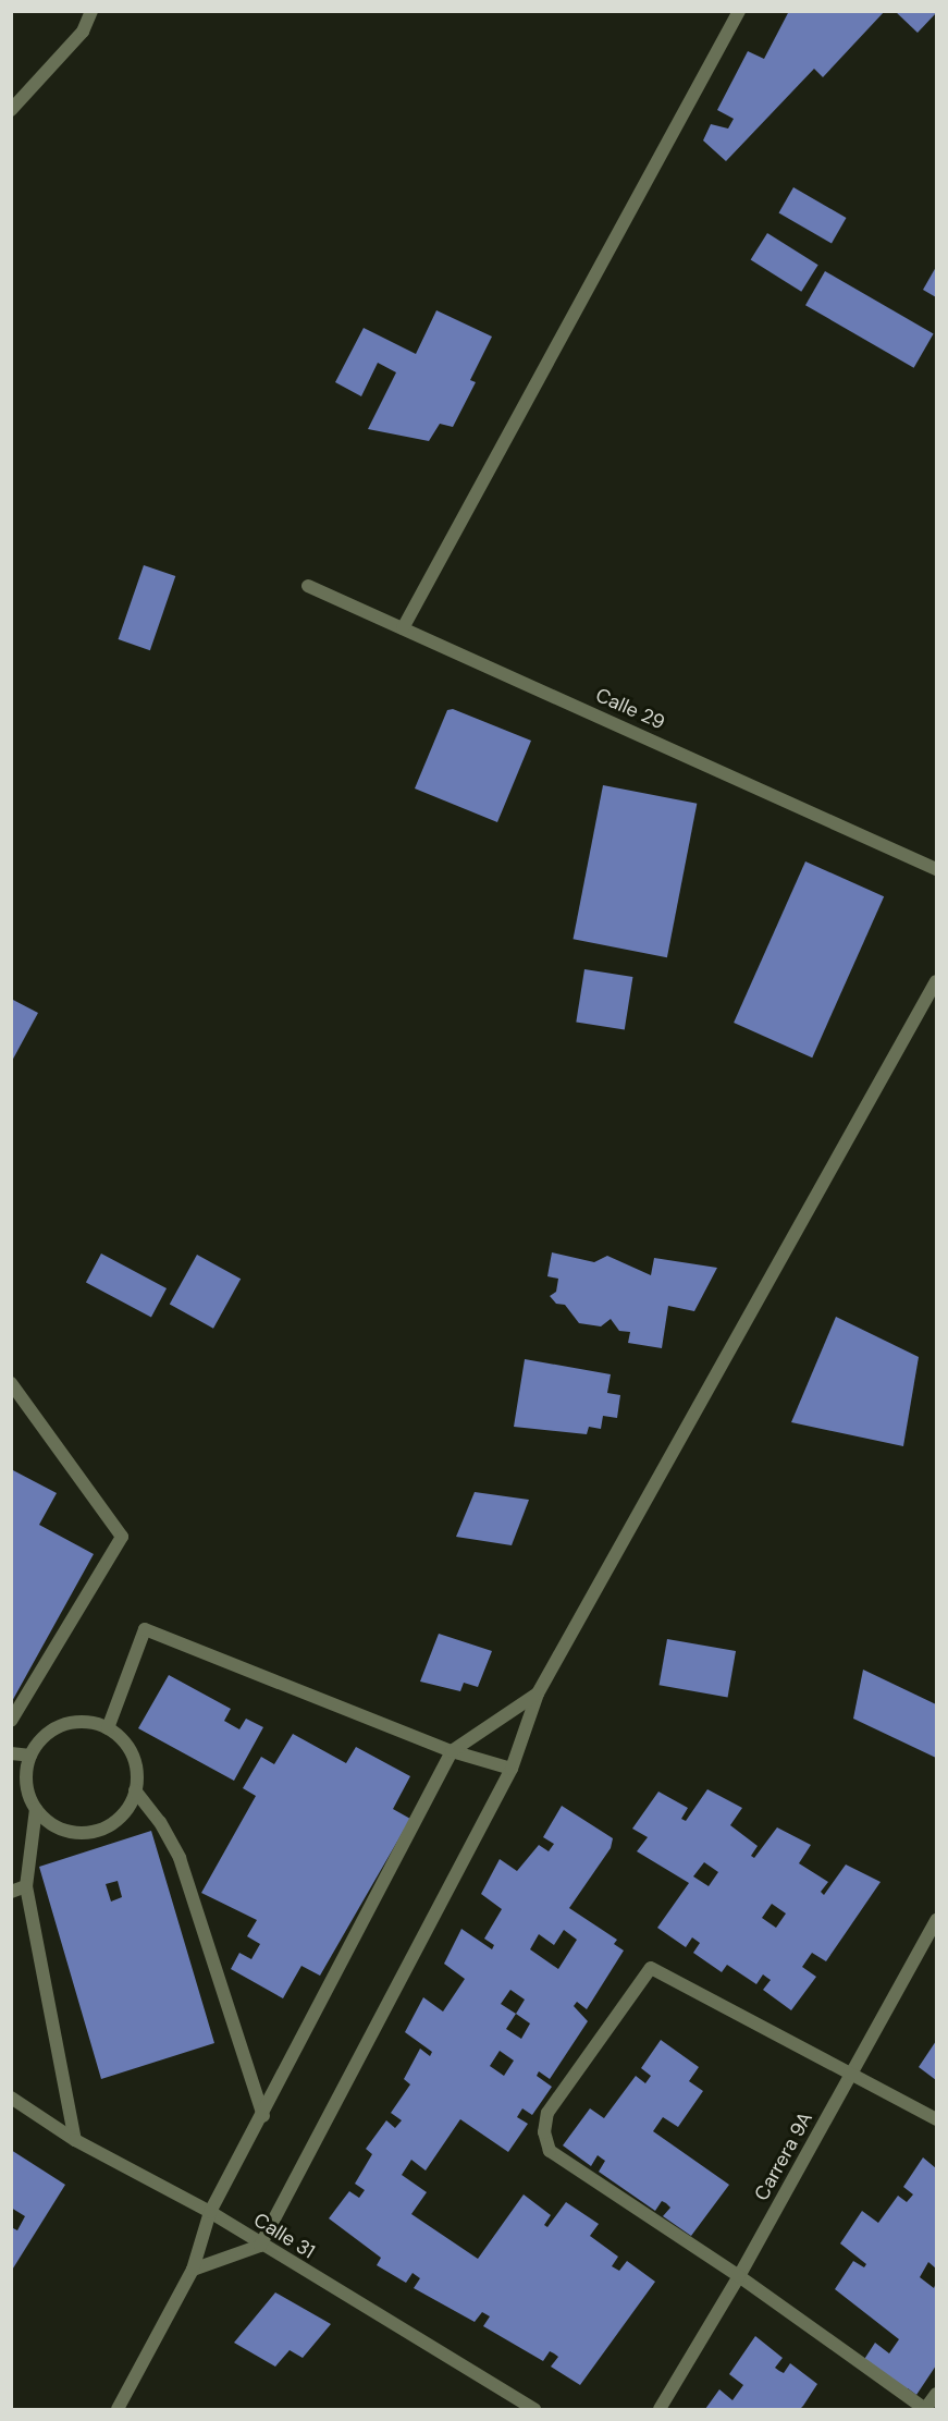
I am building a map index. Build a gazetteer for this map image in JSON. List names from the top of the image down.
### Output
{
  "streets": {
    "street": ["Calle 29", "Carrera 9A", "Calle 31"]
  }
}
